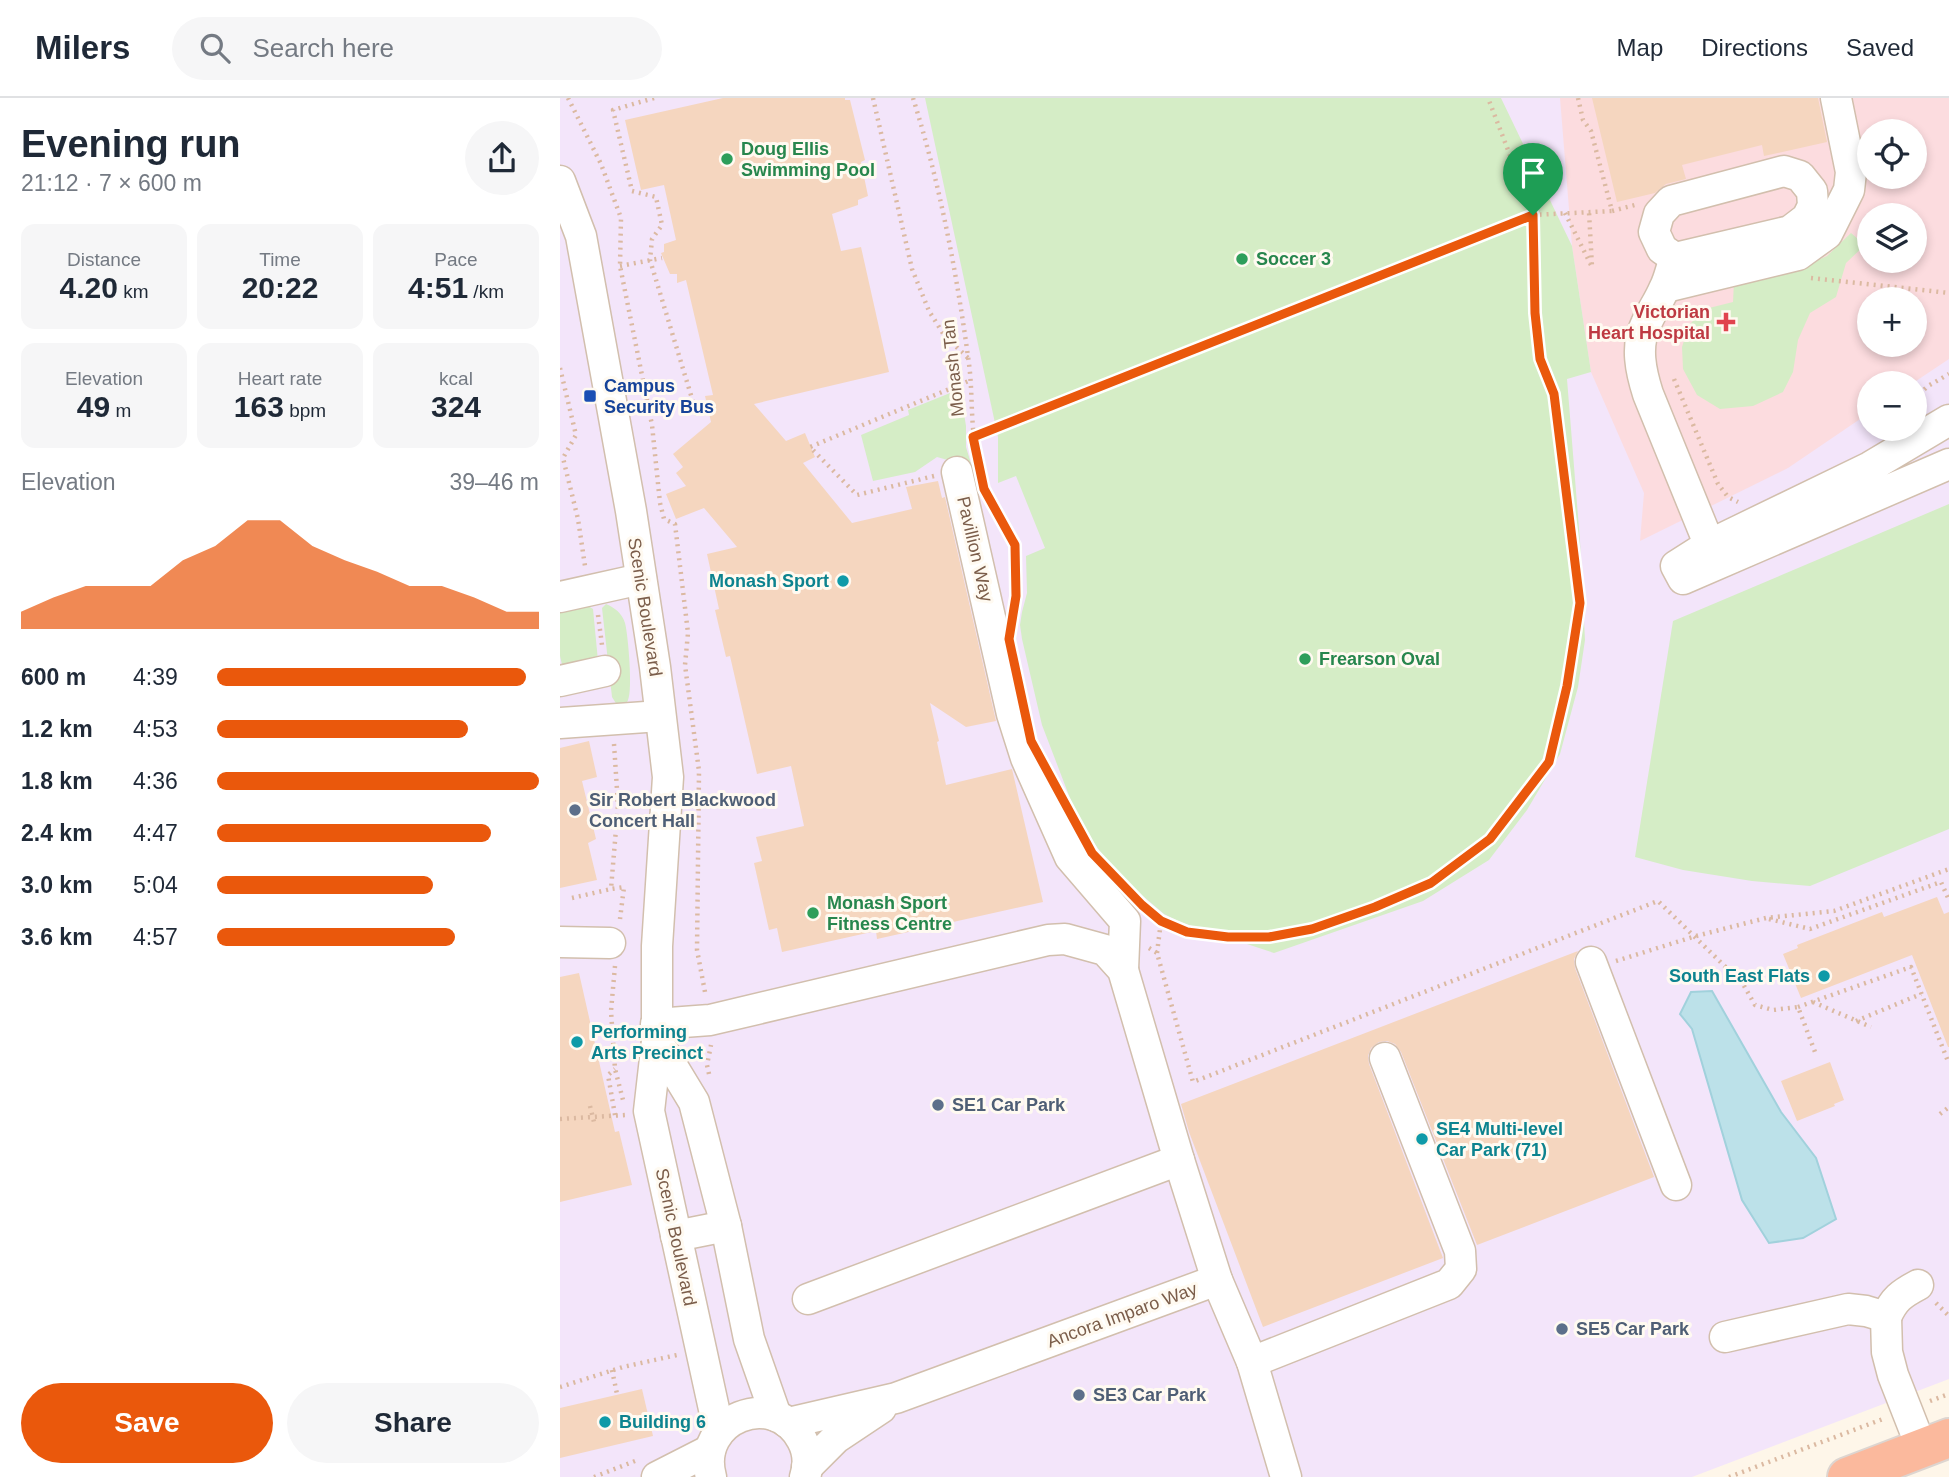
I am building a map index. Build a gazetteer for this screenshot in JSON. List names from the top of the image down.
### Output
{
  "streets": {
    "street": ["Pavillion Way", "Scenic Boulevard", "Ancora Imparo Way"],
    "path": ["Monash Tan"]
  },
  "crossings": [
    ["Monash Tan", "Pavillion Way"],
    ["Pavillion Way", "Ancora Imparo Way"],
    ["Scenic Boulevard", "Ancora Imparo Way"]
  ],
  "places": {
    "other": [
      "Doug Ellis Swimming Pool",
      "Soccer 3",
      "Monash Sport",
      "Frearson Oval",
      "Sir Robert Blackwood Concert Hall",
      "Monash Sport Fitness Centre",
      "South East Flats",
      "Performing Arts Precinct",
      "SE1 Car Park",
      "SE4 Multi-level Car Park (71)",
      "SE5 Car Park",
      "SE3 Car Park",
      "Building 6"
    ],
    "health": ["Victorian Heart Hospital"],
    "transit": ["Campus Security Bus"]
  },
  "page": {
    "header": "Milers",
    "search": "Search here",
    "nav": ["Map", "Directions", "Saved"],
    "heading": ["Evening run", "21:12 · 7 × 600 m"],
    "map_buttons": ["+", "−"],
    "stats": [
      ["Distance", "4.20 km"],
      ["Time", "20:22"],
      ["Pace", "4:51 /km"],
      ["Elevation", "49 m"],
      ["Heart rate", "163 bpm"],
      ["kcal", "324"]
    ],
    "chart": ["Elevation", "39–46 m"],
    "list": [
      {
        "name": "600 m",
        "note": "4:39"
      },
      {
        "name": "1.2 km",
        "note": "4:53"
      },
      {
        "name": "1.8 km",
        "note": "4:36"
      },
      {
        "name": "2.4 km",
        "note": "4:47"
      },
      {
        "name": "3.0 km",
        "note": "5:04"
      },
      {
        "name": "3.6 km",
        "note": "4:57"
      }
    ],
    "buttons": ["Save", "Share"]
  }
}
